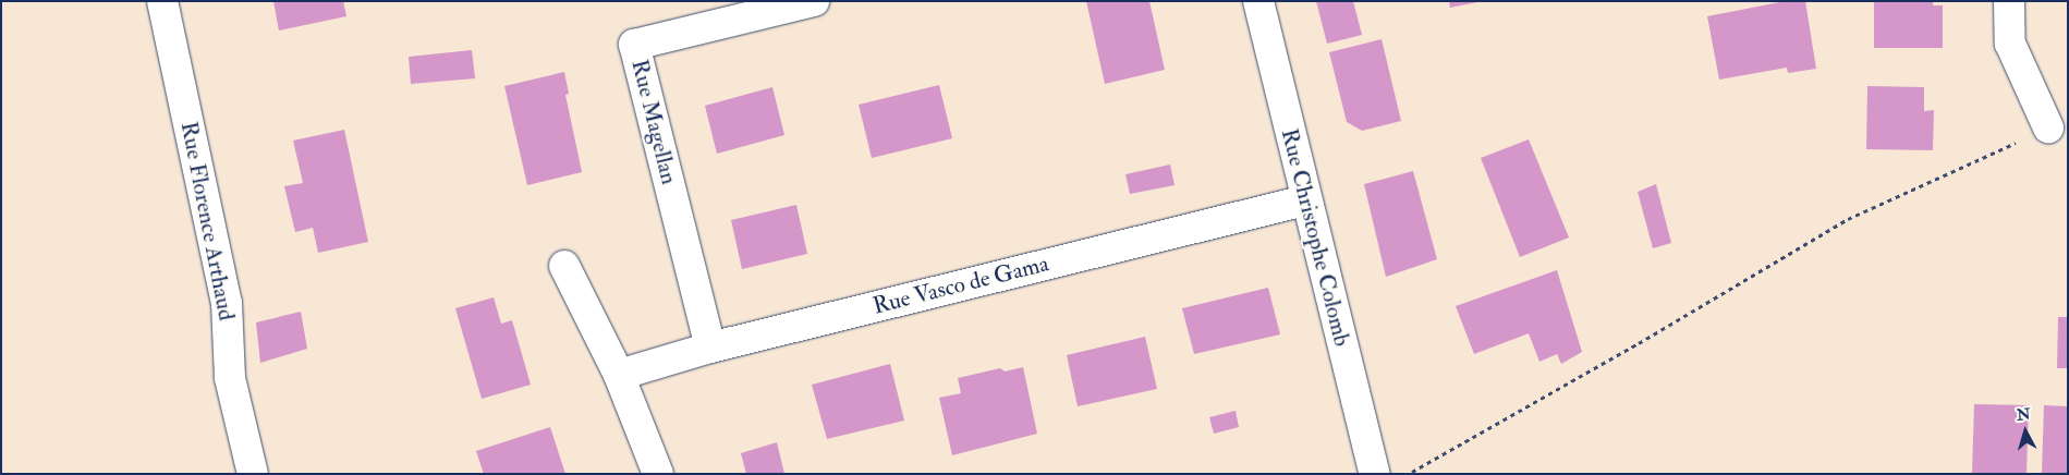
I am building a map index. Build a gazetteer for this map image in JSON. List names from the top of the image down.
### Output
{
  "streets": {
    "street": [
      "Rue Magellan",
      "Rue Florence Arthaud",
      "Rue Christophe Colomb",
      "Rue Vasco de Gama"
    ]
  },
  "crossings": [
    ["Rue Magellan", "Rue Vasco de Gama"],
    ["Rue Christophe Colomb", "Rue Vasco de Gama"]
  ],
  "north": "top"
}
